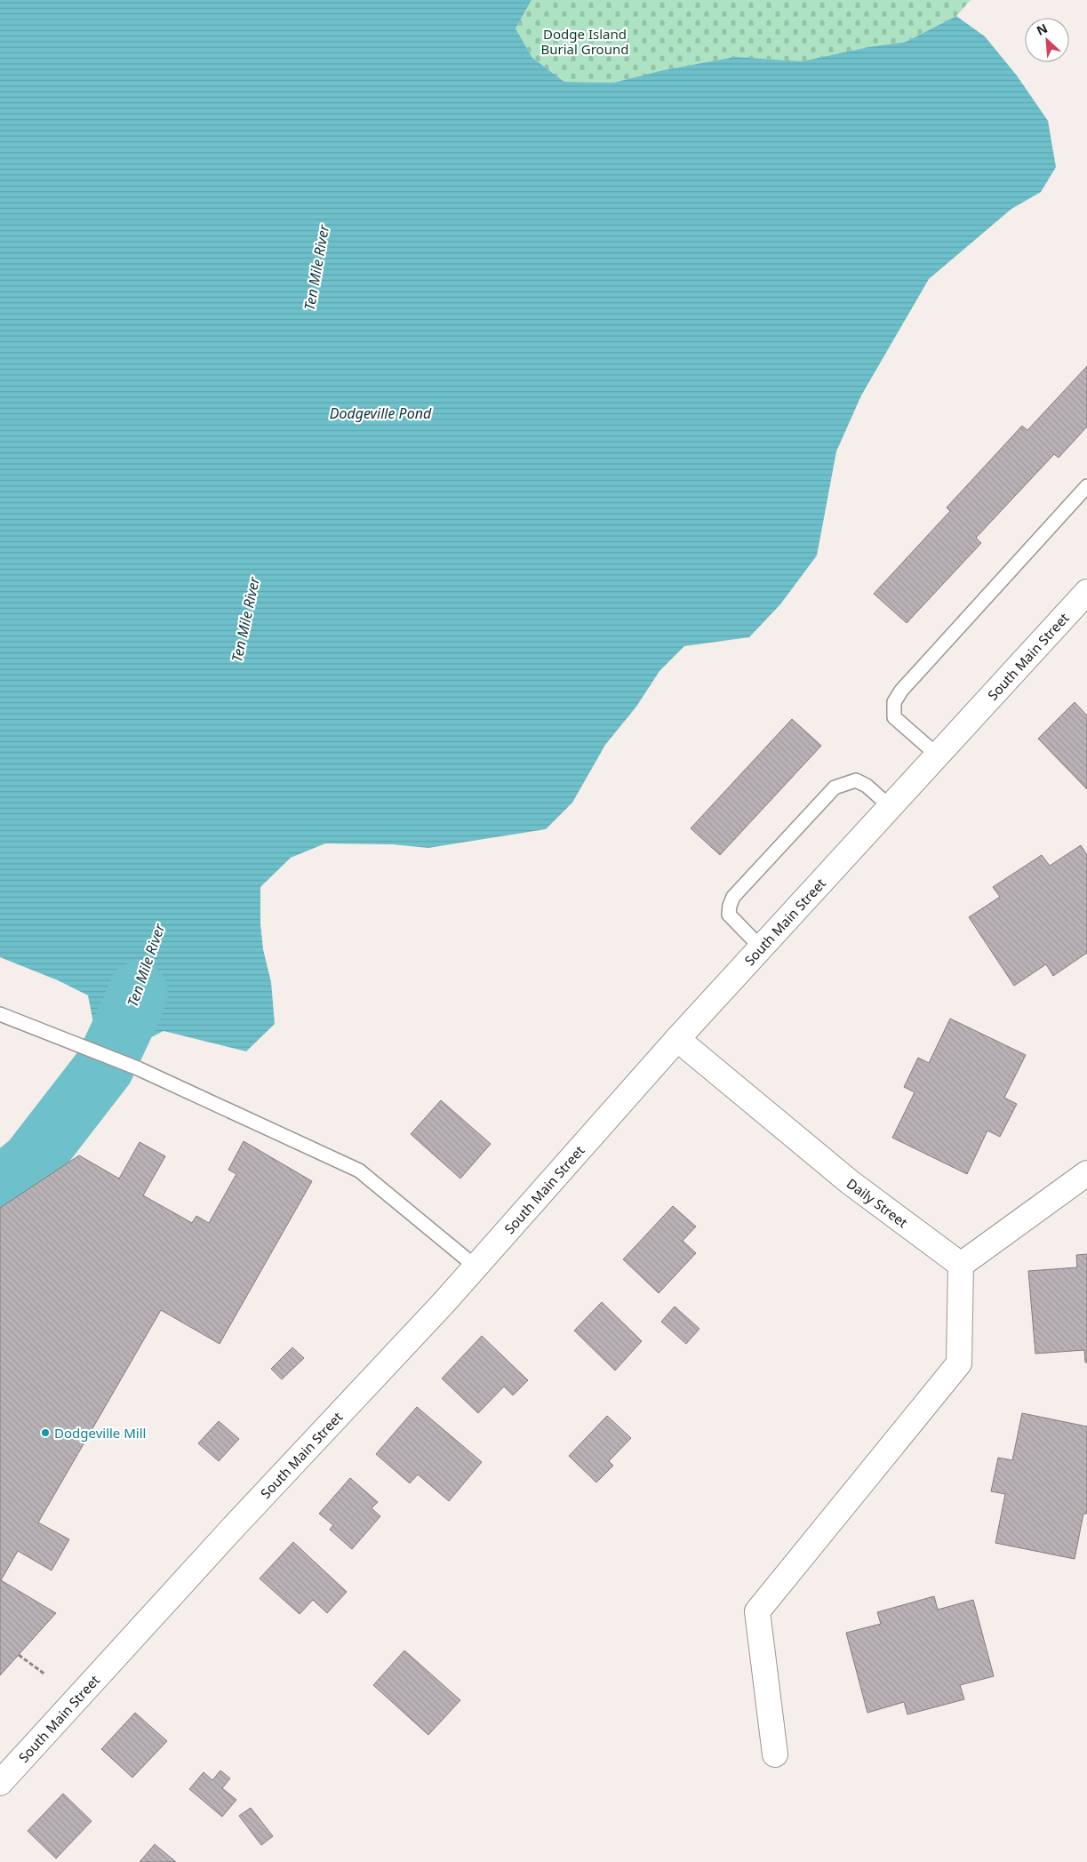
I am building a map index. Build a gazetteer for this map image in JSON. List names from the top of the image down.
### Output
{
  "streets": {
    "main road": ["South Main Street", "Daily Street"]
  },
  "crossings": [
    ["South Main Street", "Daily Street"]
  ],
  "water": ["Ten Mile River", "Dodgeville Pond"],
  "parks": ["Dodge Island Burial Ground"],
  "places": ["Dodgeville Mill"],
  "north": "top left"
}
